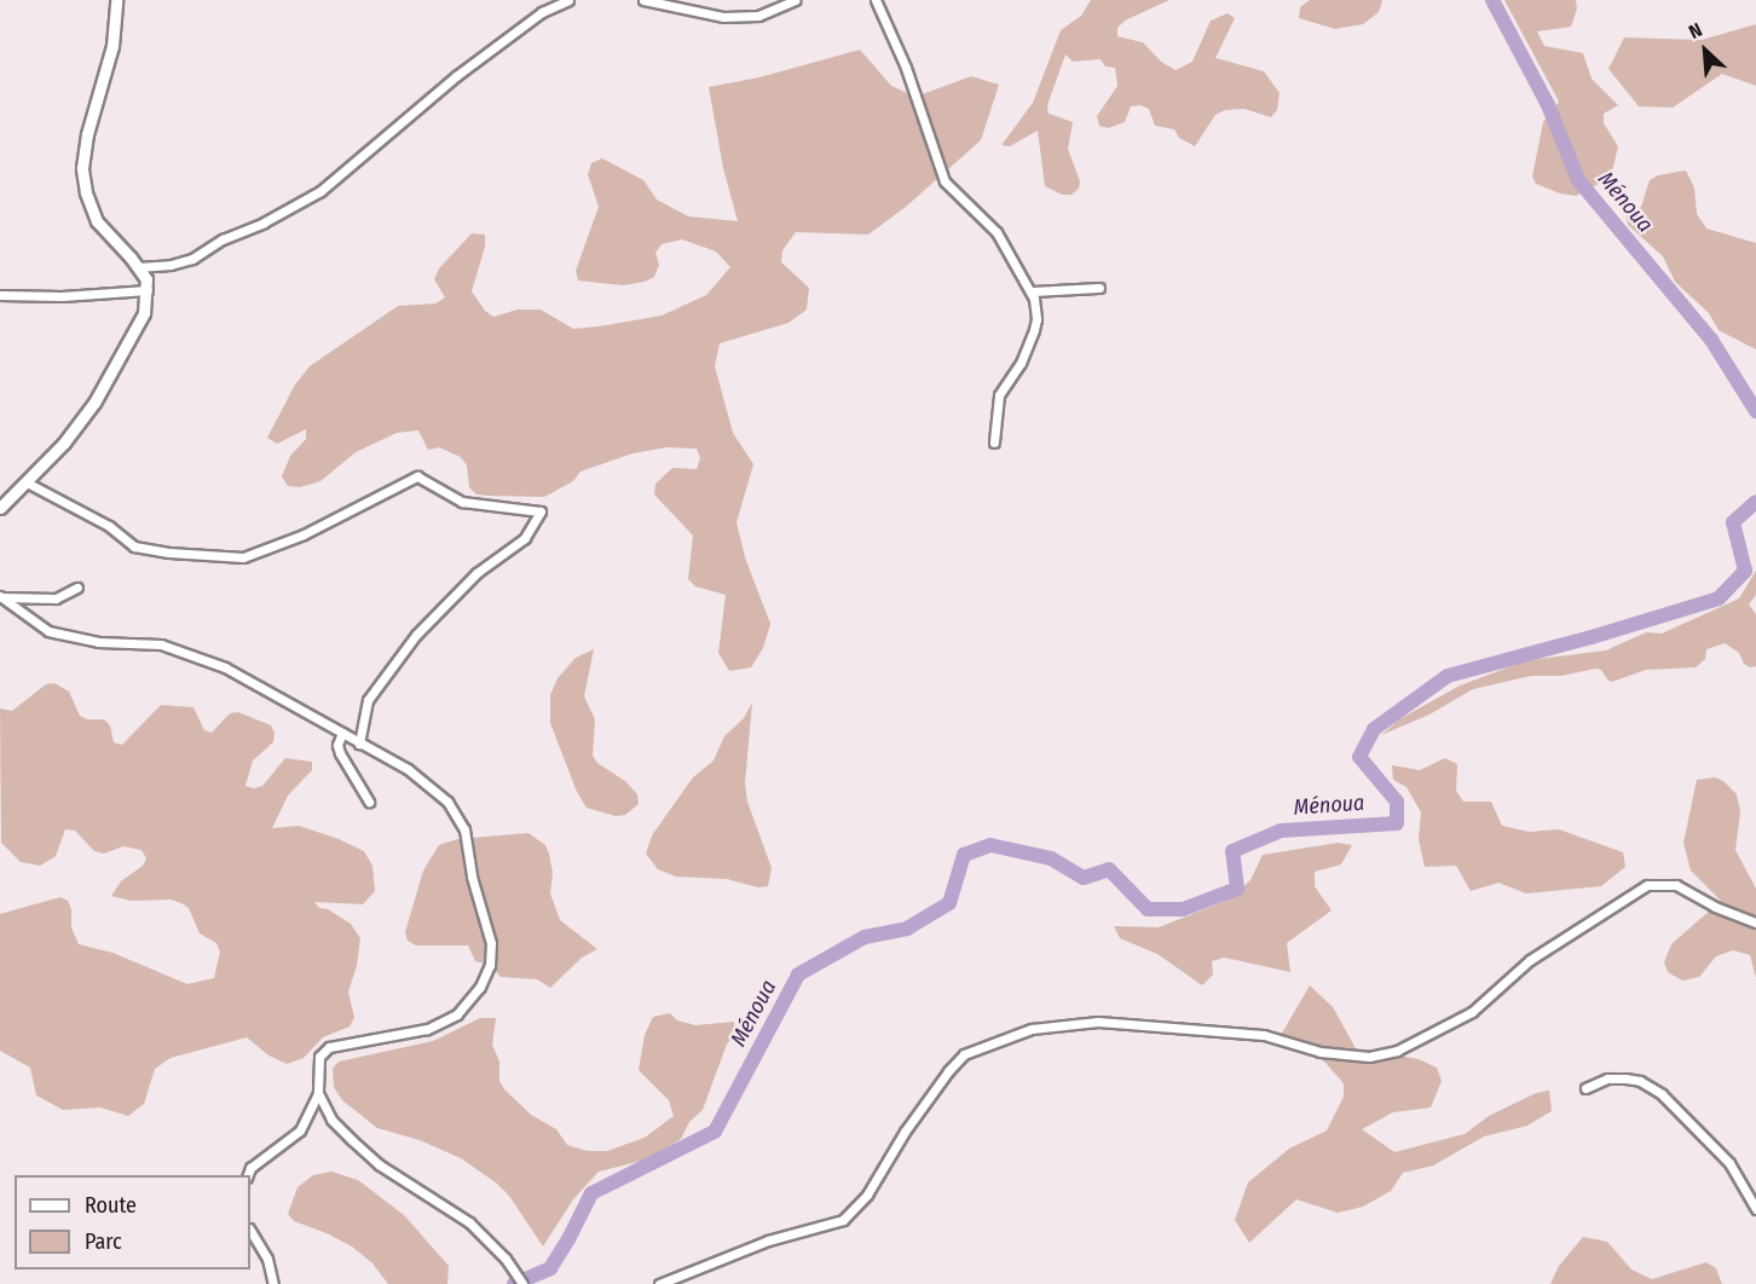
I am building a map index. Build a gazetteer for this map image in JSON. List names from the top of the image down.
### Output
{
  "water": ["Ménoua"],
  "legend": ["Route", "Parc"],
  "north": "top left"
}
